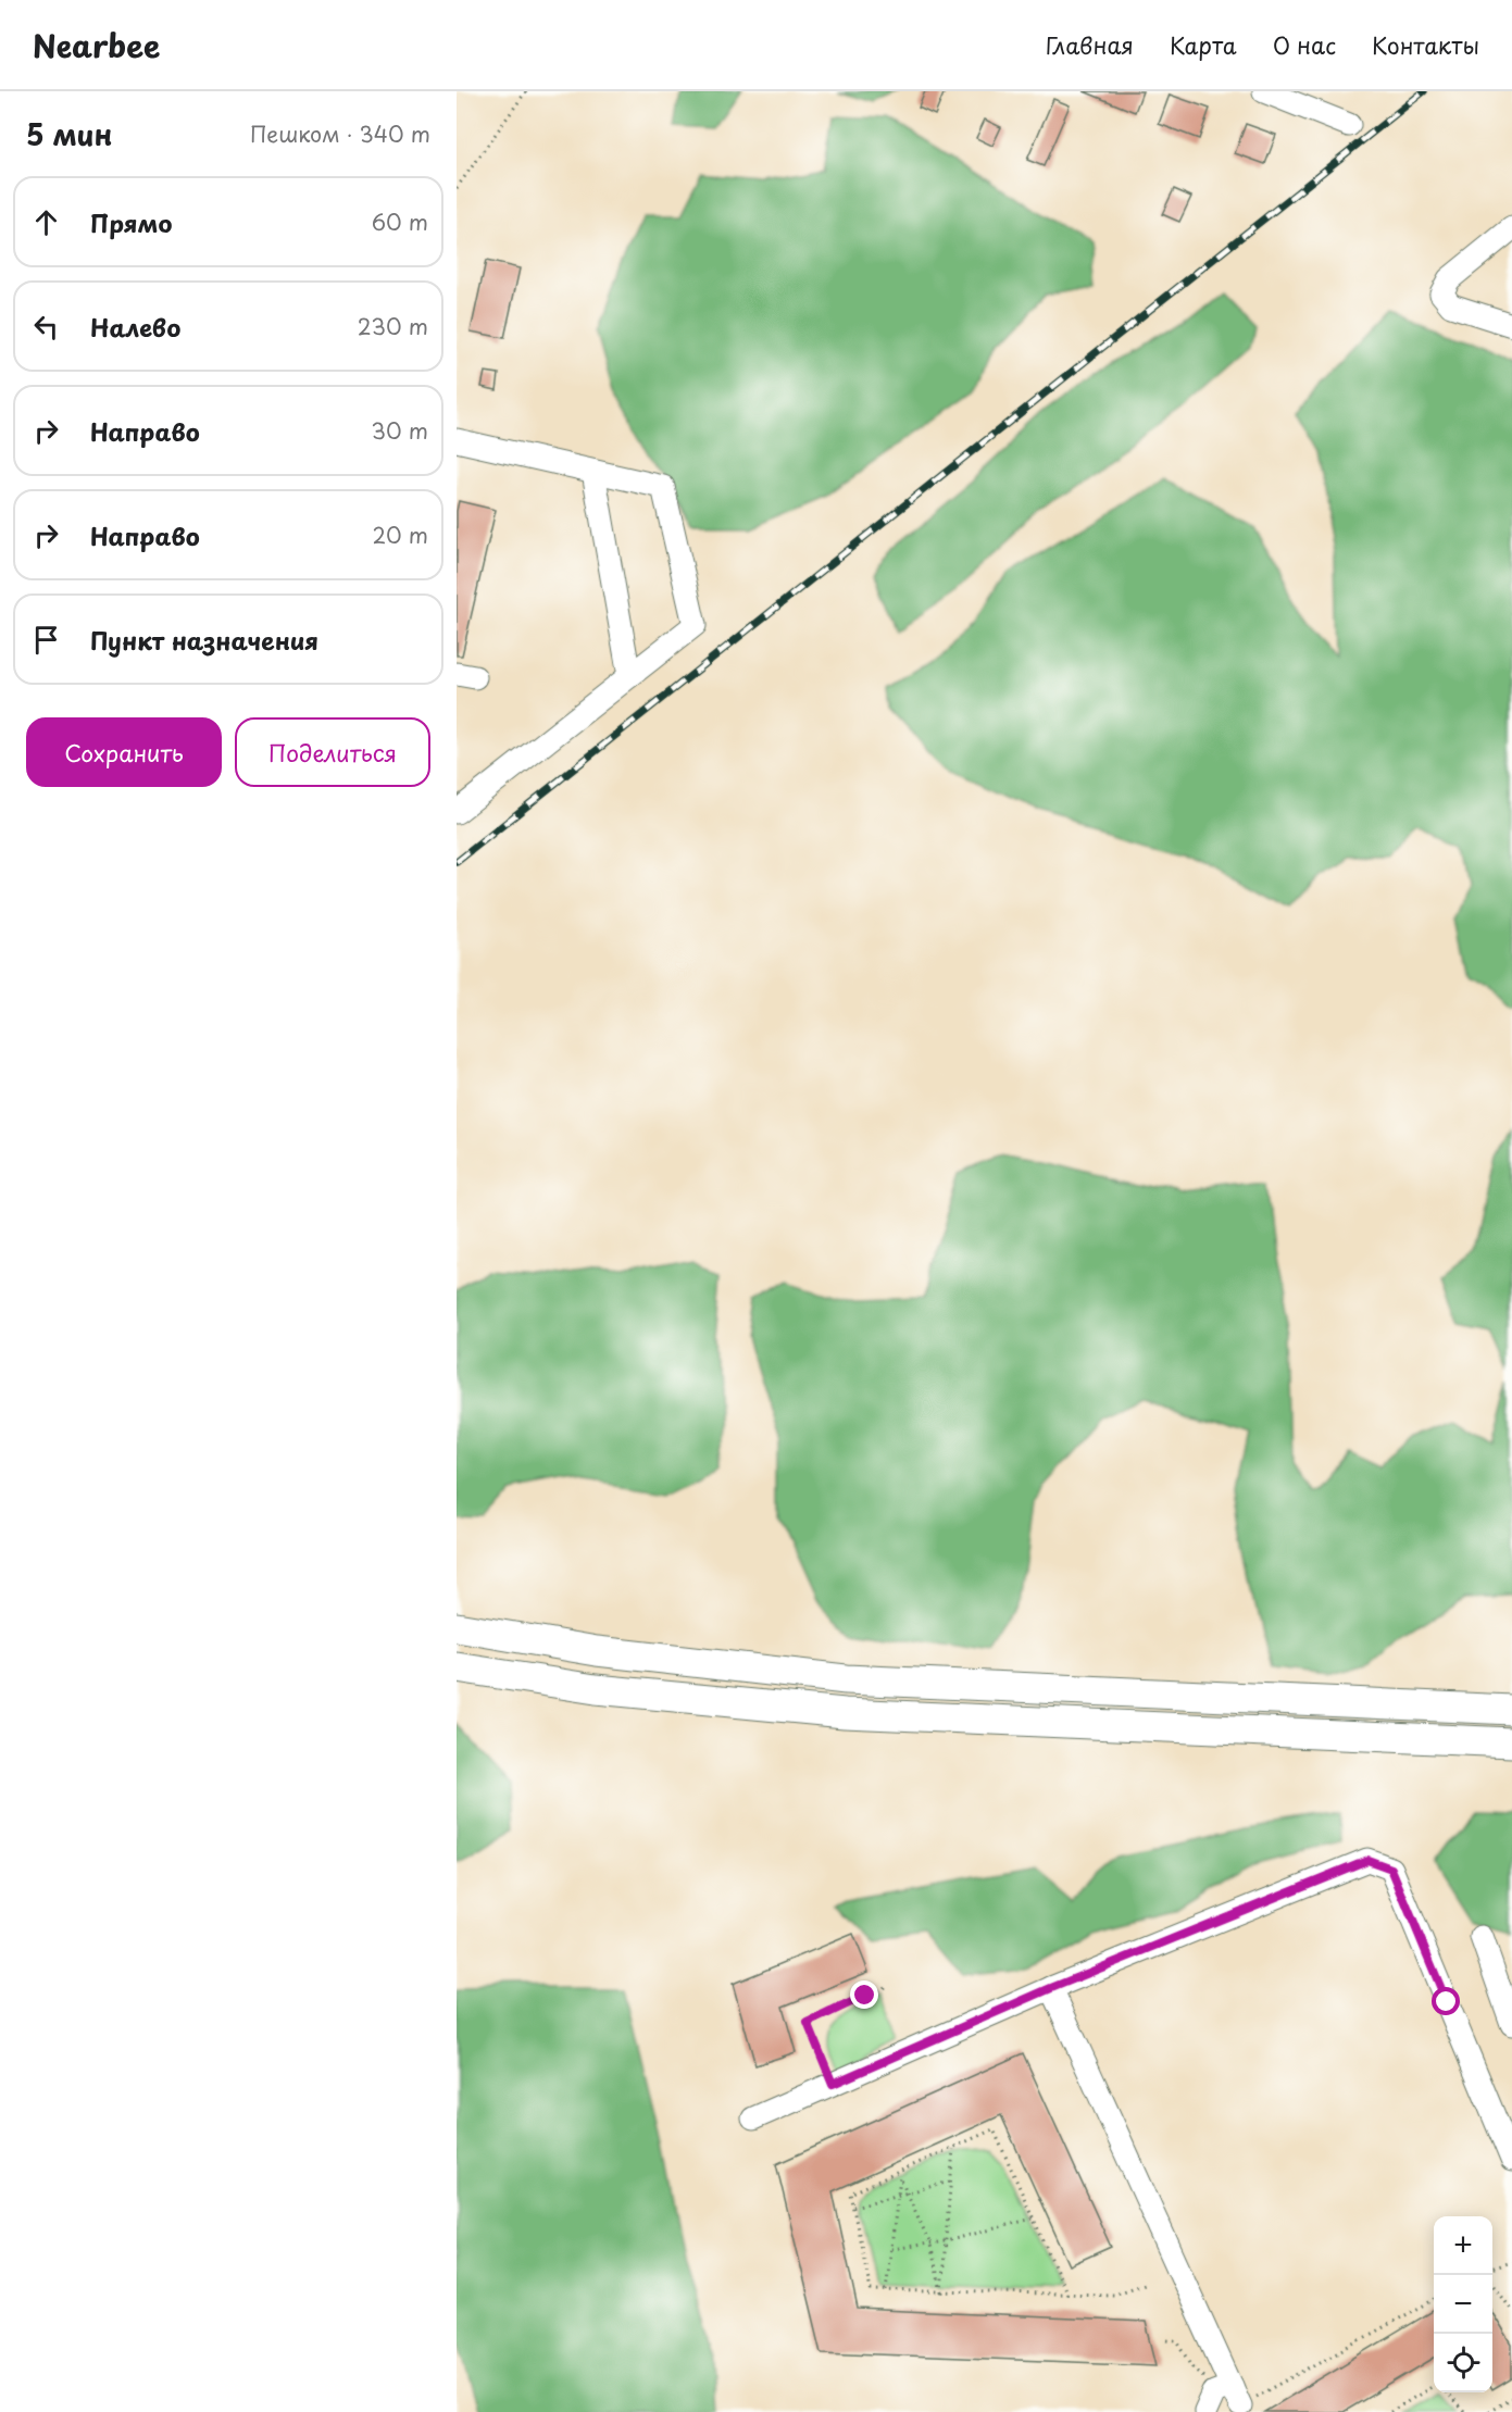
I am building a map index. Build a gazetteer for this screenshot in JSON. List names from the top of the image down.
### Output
{
  "page": {
    "header": "Nearbee",
    "nav": [
      "Главная",
      "Карта",
      "О нас",
      "Контакты"
    ],
    "heading": ["5 мин", "Пешком · 340 m"],
    "list": [
      ["Прямо", "60 m"],
      ["Налево", "230 m"],
      ["Направо", "30 m"],
      ["Направо", "20 m"],
      "Пункт назначения"
    ],
    "buttons": ["Сохранить", "Поделиться"],
    "map_buttons": ["+", "−"]
  }
}
